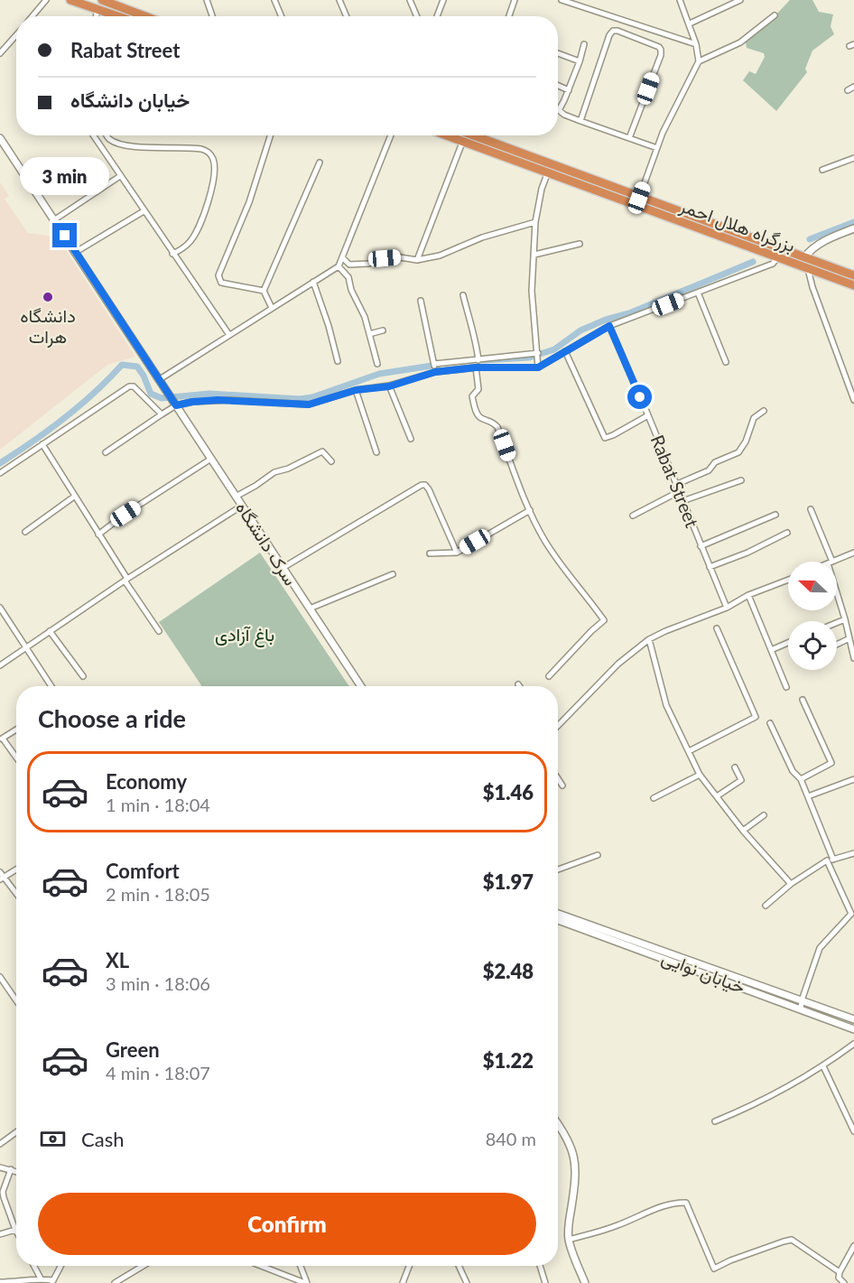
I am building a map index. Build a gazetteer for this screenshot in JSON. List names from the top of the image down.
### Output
{
  "streets": {
    "highway": ["بزرگراه هلال احمر"],
    "street": ["Rabat Street", "سرک دانشگاه", "خیابان نوایی"]
  },
  "parks": ["باغ آزادی"],
  "places": ["دانشگاه هرات"],
  "north": "left",
  "page": {
    "banner": ["Rabat Street", "خیابان دانشگاه"],
    "bubble": "3 min",
    "heading": "Choose a ride",
    "list": [
      {
        "name": "Economy",
        "note": "1 min · 18:04",
        "value": "$1.46"
      },
      {
        "name": "Comfort",
        "note": "2 min · 18:05",
        "value": "$1.97"
      },
      {
        "name": "XL",
        "note": "3 min · 18:06",
        "value": "$2.48"
      },
      {
        "name": "Green",
        "note": "4 min · 18:07",
        "value": "$1.22"
      }
    ],
    "pay": ["Cash", "840 m"],
    "buttons": "Confirm"
  }
}
